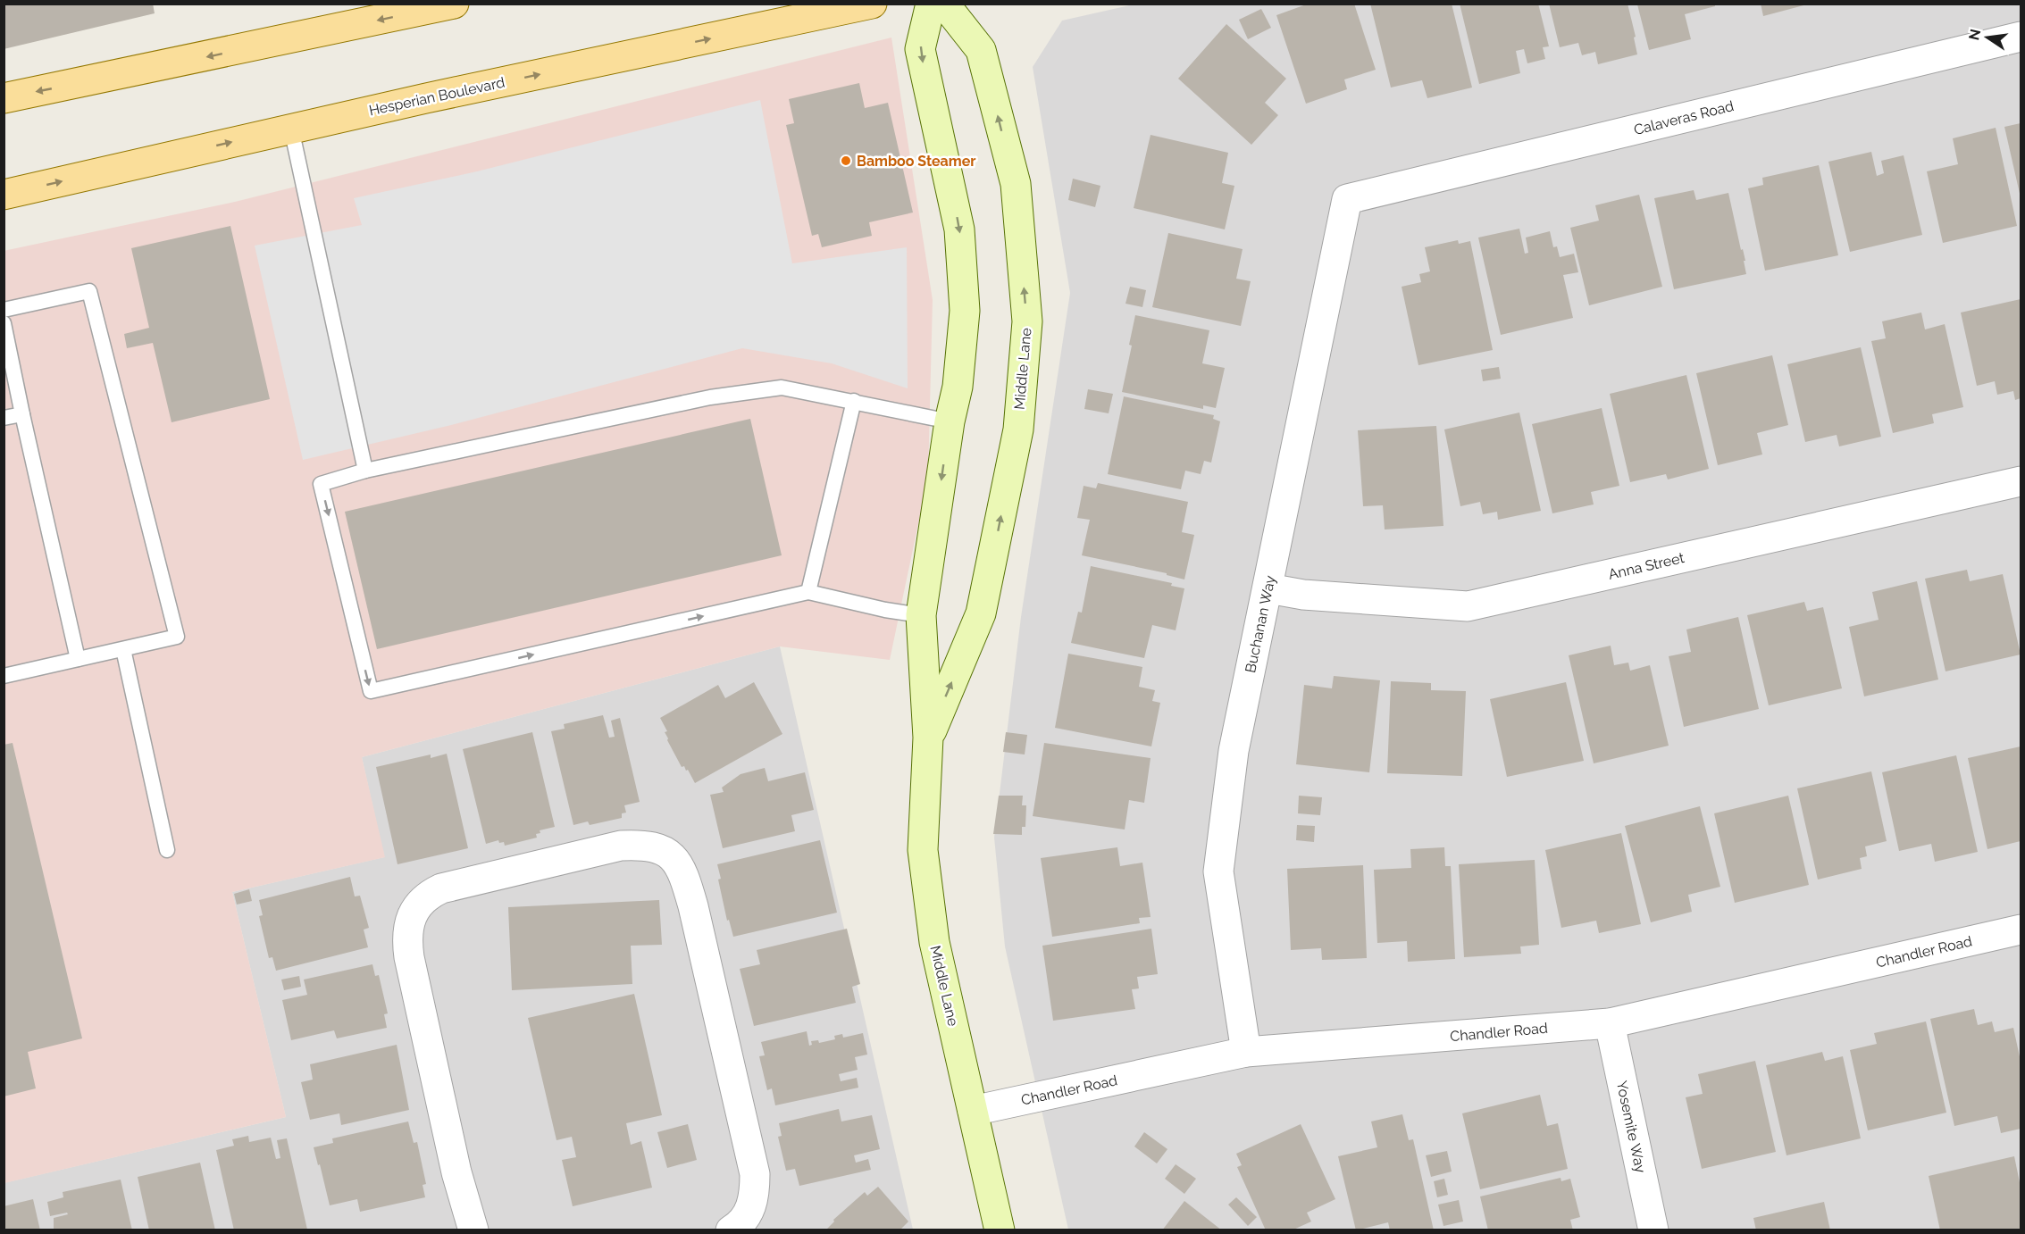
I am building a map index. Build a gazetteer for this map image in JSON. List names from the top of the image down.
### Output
{
  "streets": {
    "main road": ["Hesperian Boulevard"],
    "street": [
      "Calaveras Road",
      "Middle Lane",
      "Anna Street",
      "Buchanan Way",
      "Chandler Road",
      "Yosemite Way"
    ]
  },
  "crossings": [
    ["Calaveras Road", "Buchanan Way"],
    ["Middle Lane", "Chandler Road"],
    ["Anna Street", "Buchanan Way"],
    ["Buchanan Way", "Chandler Road"],
    ["Chandler Road", "Yosemite Way"]
  ],
  "places": ["Bamboo Steamer"],
  "north": "left"
}
